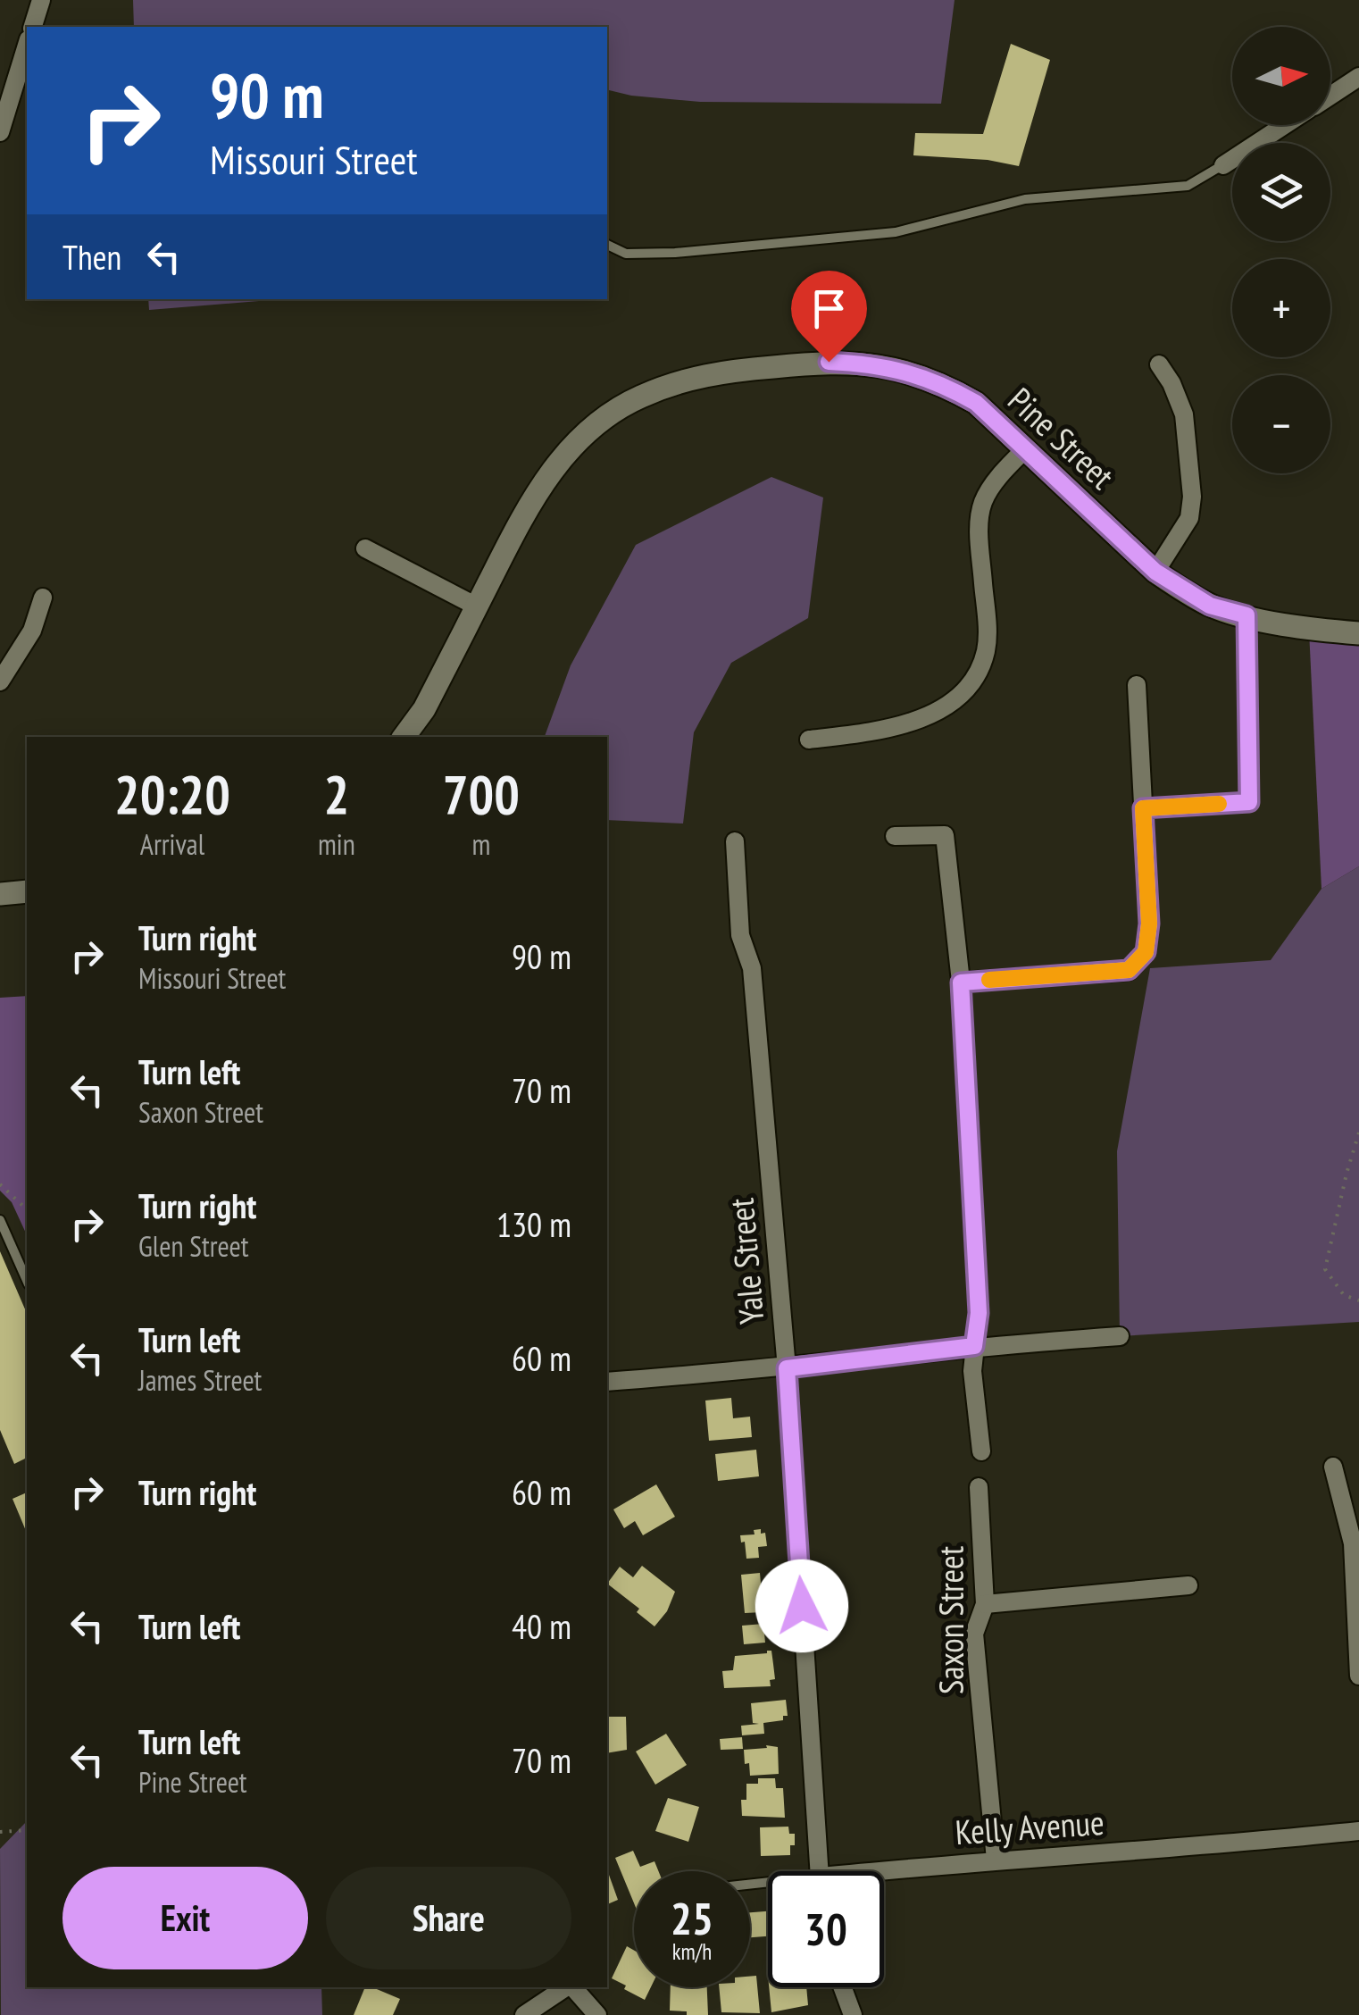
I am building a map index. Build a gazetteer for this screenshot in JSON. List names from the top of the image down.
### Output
{
  "streets": {
    "street": [
      "Pine Street",
      "Yale Street",
      "Saxon Street",
      "Kelly Avenue"
    ]
  },
  "crossings": [
    ["Saxon Street", "Kelly Avenue"]
  ],
  "north": "right",
  "page": {
    "map_buttons": ["+", "−"],
    "turn": ["90 m", "Missouri Street"],
    "then": "Then",
    "eta": [
      "20:20",
      "Arrival",
      "2",
      "min",
      "700",
      "m"
    ],
    "list": [
      {
        "name": "Turn right",
        "note": "Missouri Street",
        "value": "90 m"
      },
      {
        "name": "Turn left",
        "note": "Saxon Street",
        "value": "70 m"
      },
      {
        "name": "Turn right",
        "note": "Glen Street",
        "value": "130 m"
      },
      {
        "name": "Turn left",
        "note": "James Street",
        "value": "60 m"
      },
      {
        "name": "Turn right",
        "value": "60 m"
      },
      {
        "name": "Turn left",
        "value": "40 m"
      },
      {
        "name": "Turn left",
        "note": "Pine Street",
        "value": "70 m"
      }
    ],
    "buttons": ["Exit", "Share"],
    "speed": "25 km/h",
    "limit": "30"
  }
}
